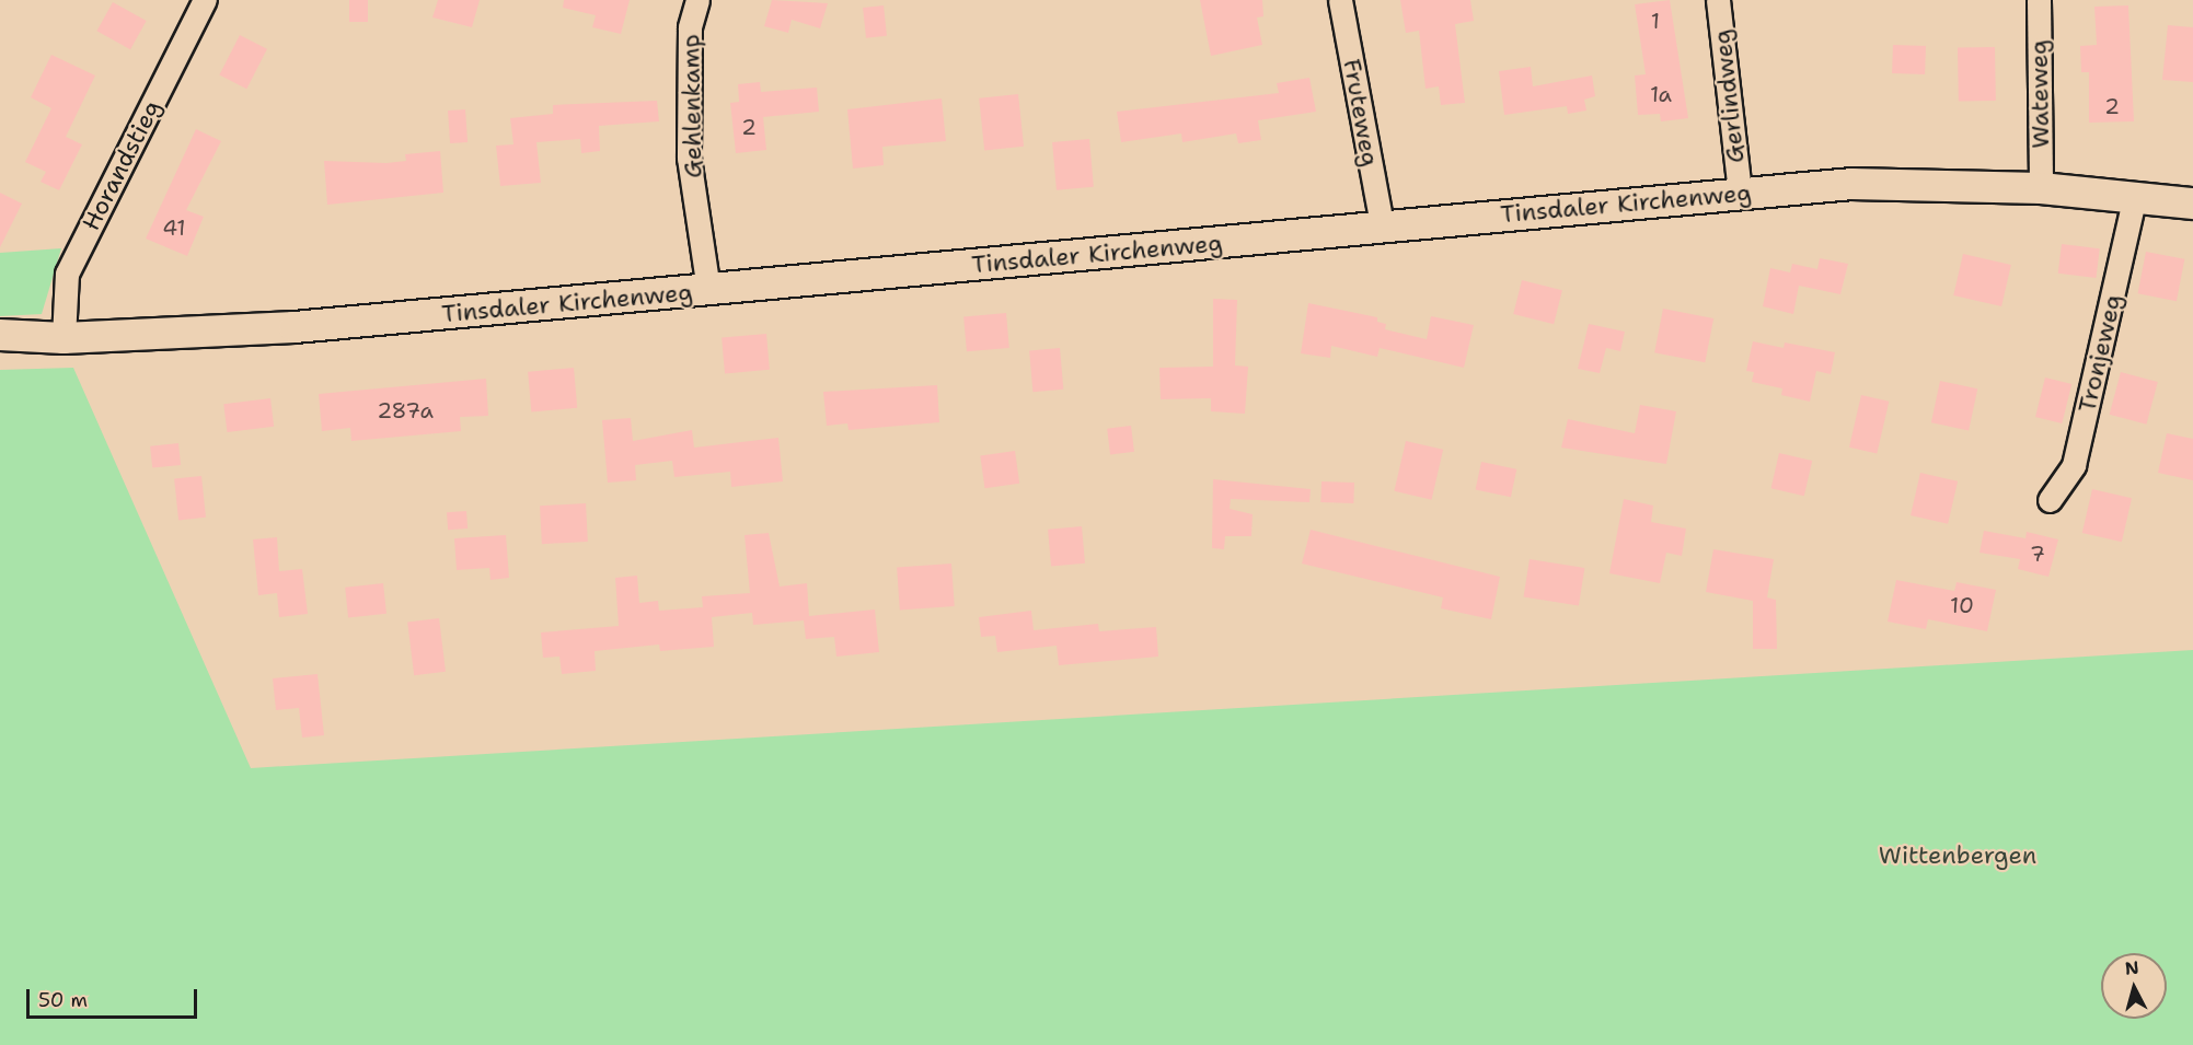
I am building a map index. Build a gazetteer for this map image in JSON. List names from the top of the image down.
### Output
{
  "streets": {
    "street": [
      "Wateweg",
      "Gerlindweg",
      "Gehlenkamp",
      "Fruteweg",
      "Horandstieg",
      "Tinsdaler Kirchenweg",
      "Tronjeweg"
    ]
  },
  "crossings": [
    ["Wateweg", "Tinsdaler Kirchenweg"],
    ["Gerlindweg", "Tinsdaler Kirchenweg"],
    ["Gehlenkamp", "Tinsdaler Kirchenweg"],
    ["Fruteweg", "Tinsdaler Kirchenweg"],
    ["Horandstieg", "Tinsdaler Kirchenweg"],
    ["Tinsdaler Kirchenweg", "Tronjeweg"]
  ],
  "parks": ["Wittenbergen"],
  "house_numbers": [
    "1",
    "1a",
    "2",
    "2",
    "41",
    "287a",
    "7",
    "10"
  ],
  "scale_bar": "50 m",
  "north": "top"
}
